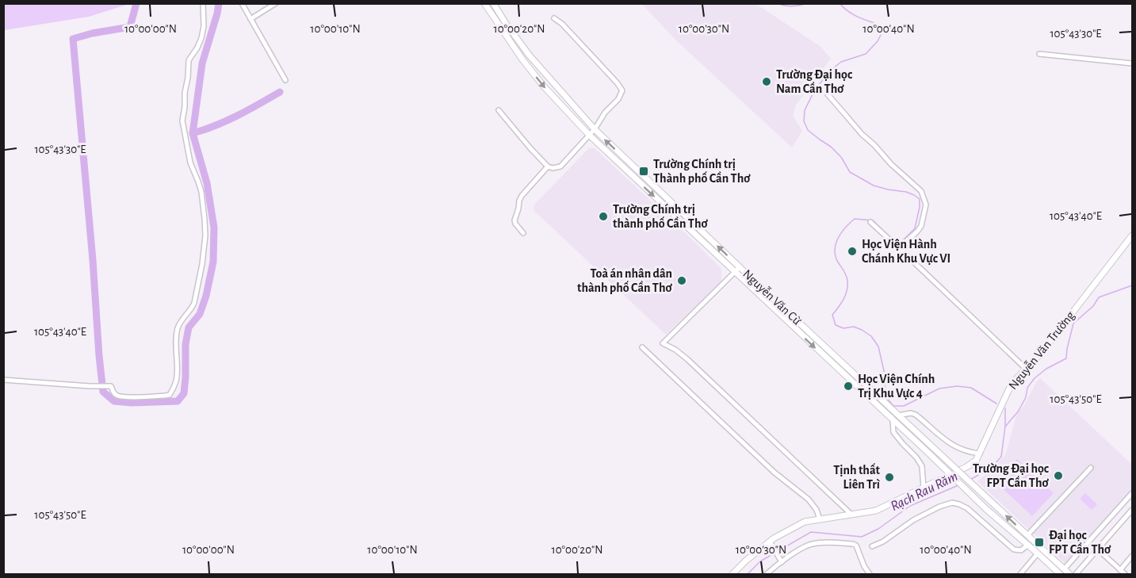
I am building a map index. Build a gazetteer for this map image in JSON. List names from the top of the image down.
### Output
{
  "streets": {
    "main road": ["Nguyễn Văn Cừ", "Nguyễn Văn Trường"]
  },
  "water": ["Rạch Rau Răm"],
  "places": {
    "other": [
      "Trường Đại học Nam Cần Thơ",
      "Trường Chính trị thành phố Cần Thơ",
      "Học Viện Hành Chánh Khu Vực VI",
      "Toà án nhân dân thành phố Cần Thơ",
      "Học Viện Chính Trị Khu Vực 4",
      "Trường Đại học FPT Cần Thơ",
      "Tịnh thất Liên Trì"
    ],
    "transit": ["Trường Chính trị Thành phố Cần Thơ", "Đại học FPT Cần Thơ"]
  },
  "coordinates": [
    "10°00'00\"N",
    "10°00'10\"N",
    "10°00'20\"N",
    "10°00'30\"N",
    "10°00'40\"N",
    "105°43'30\"E",
    "105°43'40\"E",
    "105°43'50\"E"
  ]
}
